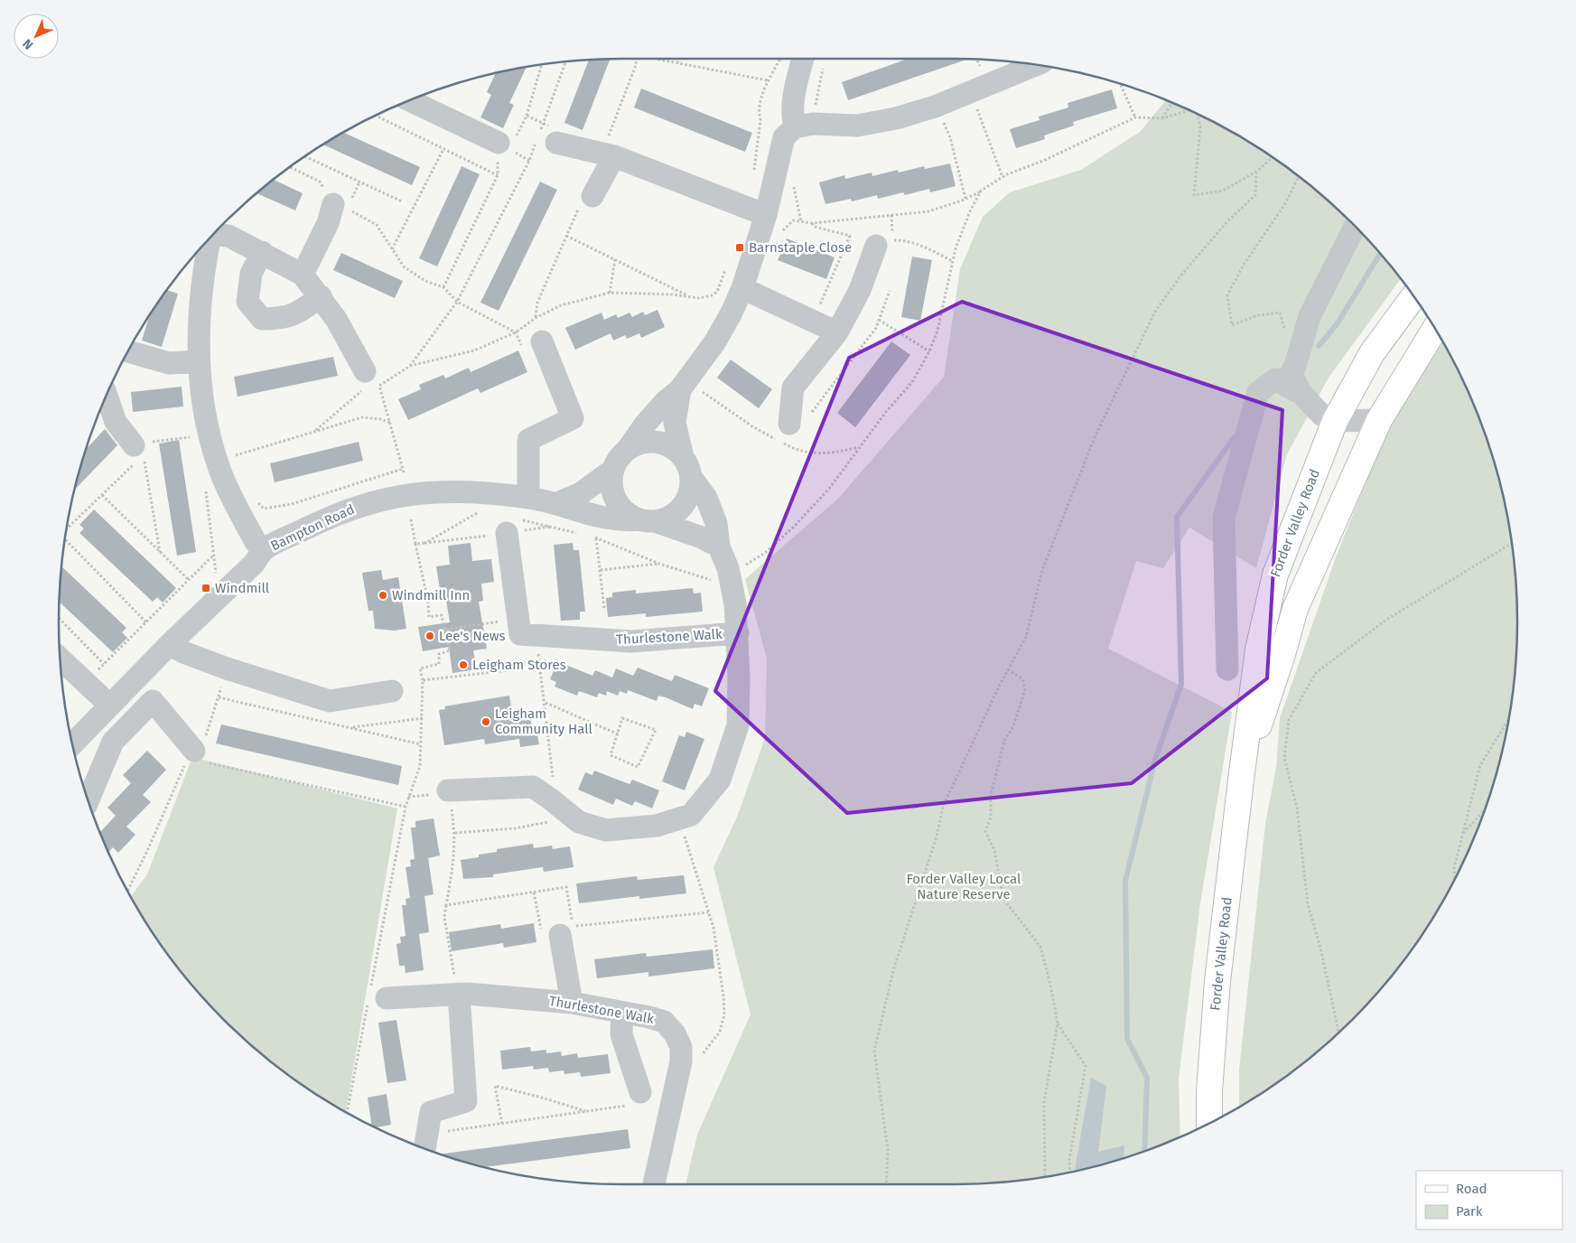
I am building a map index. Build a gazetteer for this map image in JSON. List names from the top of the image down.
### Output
{
  "streets": {
    "main road": ["Forder Valley Road"],
    "street": ["Bampton Road", "Thurlestone Walk"]
  },
  "crossings": [
    ["Bampton Road", "Thurlestone Walk"]
  ],
  "parks": ["Forder Valley Local Nature Reserve"],
  "places": {
    "transit": ["Barnstaple Close", "Windmill"],
    "other": [
      "Windmill Inn",
      "Lee's News",
      "Leigham Stores",
      "Leigham Community Hall"
    ]
  },
  "legend": ["Road", "Park"],
  "north": "bottom left"
}
